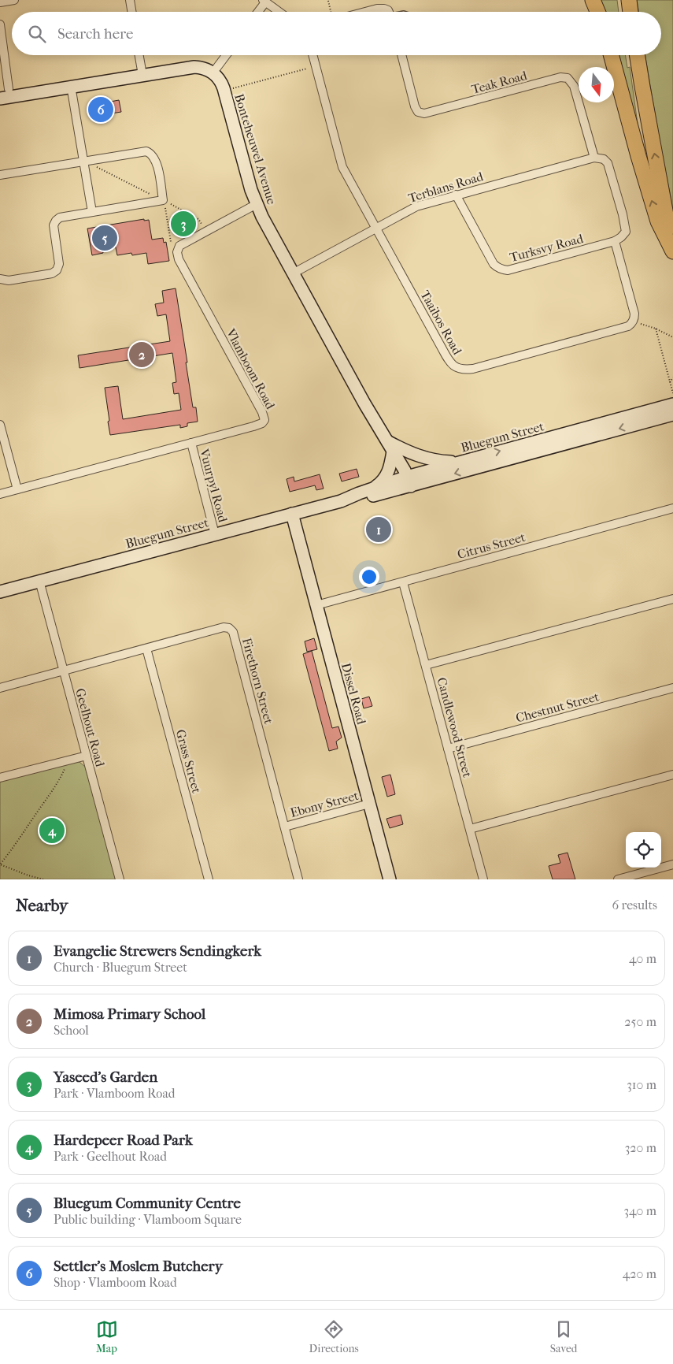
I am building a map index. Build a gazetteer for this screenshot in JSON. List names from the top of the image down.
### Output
{
  "streets": {
    "street": [
      "Teak Road",
      "Bonteheuwel Avenue",
      "Terblans Road",
      "Turksvy Road",
      "Taaibos Road",
      "Vlamboom Road",
      "Bluegum Street",
      "Vuurpyl Road",
      "Citrus Street",
      "Firethorn Street",
      "Dissel Road",
      "Chestnut Street",
      "Geelhout Road",
      "Candlewood Street",
      "Grass Street",
      "Ebony Street"
    ]
  },
  "crossings": [
    ["Teak Road", "Terblans Road"],
    ["Bonteheuwel Avenue", "Terblans Road"],
    ["Bonteheuwel Avenue", "Bluegum Street"],
    ["Terblans Road", "Turksvy Road"],
    ["Terblans Road", "Taaibos Road"],
    ["Vlamboom Road", "Vuurpyl Road"],
    ["Bluegum Street", "Vuurpyl Road"],
    ["Bluegum Street", "Dissel Road"],
    ["Bluegum Street", "Geelhout Road"],
    ["Citrus Street", "Dissel Road"],
    ["Citrus Street", "Candlewood Street"],
    ["Firethorn Street", "Geelhout Road"],
    ["Firethorn Street", "Grass Street"],
    ["Firethorn Street", "Ebony Street"],
    ["Dissel Road", "Ebony Street"],
    ["Chestnut Street", "Candlewood Street"]
  ],
  "north": "bottom",
  "page": {
    "search": "Search here",
    "pins": [
      "6",
      "3",
      "5",
      "2",
      "1",
      "4"
    ],
    "heading": ["Nearby", "6 results"],
    "list": [
      {
        "mark": "1",
        "name": "Evangelie Strewers Sendingkerk",
        "note": "Church · Bluegum Street",
        "value": "40 m"
      },
      {
        "mark": "2",
        "name": "Mimosa Primary School",
        "note": "School",
        "value": "250 m"
      },
      {
        "mark": "3",
        "name": "Yaseed's Garden",
        "note": "Park · Vlamboom Road",
        "value": "310 m"
      },
      {
        "mark": "4",
        "name": "Hardepeer Road Park",
        "note": "Park · Geelhout Road",
        "value": "320 m"
      },
      {
        "mark": "5",
        "name": "Bluegum Community Centre",
        "note": "Public building · Vlamboom Square",
        "value": "340 m"
      },
      {
        "mark": "6",
        "name": "Settler's Moslem Butchery",
        "note": "Shop · Vlamboom Road",
        "value": "420 m"
      }
    ],
    "nav": ["Map", "Directions", "Saved"]
  }
}
